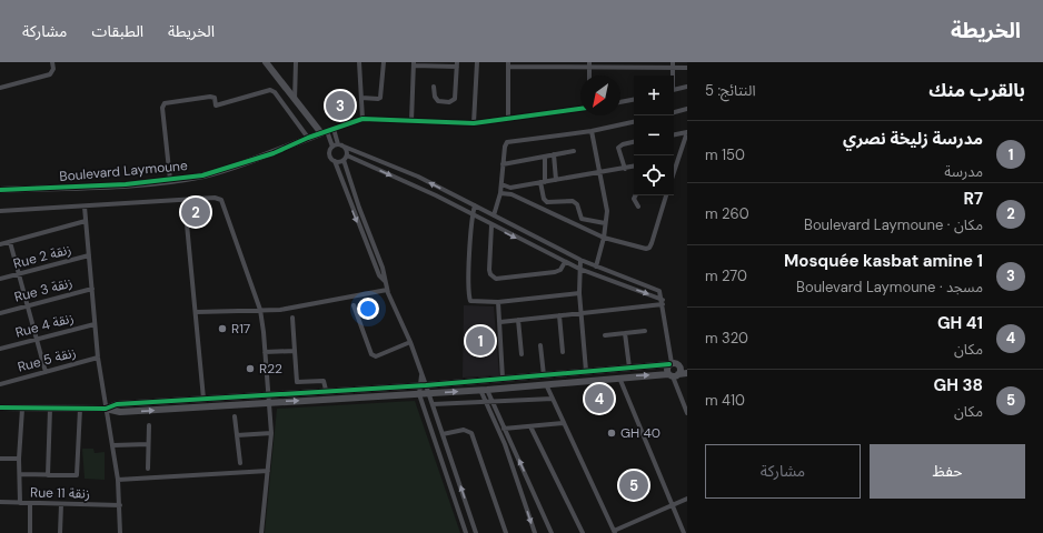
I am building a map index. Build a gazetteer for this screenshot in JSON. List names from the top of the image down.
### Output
{
  "streets": {
    "street": [
      "Boulevard Laymoune",
      "Rue 2 زنقة",
      "Rue 3 زنقة",
      "Rue 4 زنقة",
      "Rue 5 زنقة",
      "Rue 11 زنقة"
    ]
  },
  "places": ["R17", "R22", "GH 40"],
  "north": "bottom left",
  "page": {
    "header": "الخريطة",
    "nav": ["الخريطة", "الطبقات", "مشاركة"],
    "heading": ["بالقرب منك", "النتائج: 5"],
    "map_buttons": ["+", "−"],
    "pins": [
      "3",
      "2",
      "1",
      "4",
      "5"
    ],
    "list": [
      {
        "mark": "1",
        "name": "مدرسة زليخة نصري",
        "note": "مدرسة",
        "value": "150 m"
      },
      {
        "mark": "2",
        "name": "R7",
        "note": "مكان · Boulevard Laymoune",
        "value": "260 m"
      },
      {
        "mark": "3",
        "name": "Mosquée kasbat amine 1",
        "note": "مسجد · Boulevard Laymoune",
        "value": "270 m"
      },
      {
        "mark": "4",
        "name": "GH 41",
        "note": "مكان",
        "value": "320 m"
      },
      {
        "mark": "5",
        "name": "GH 38",
        "note": "مكان",
        "value": "410 m"
      }
    ],
    "buttons": ["حفظ", "مشاركة"]
  }
}
